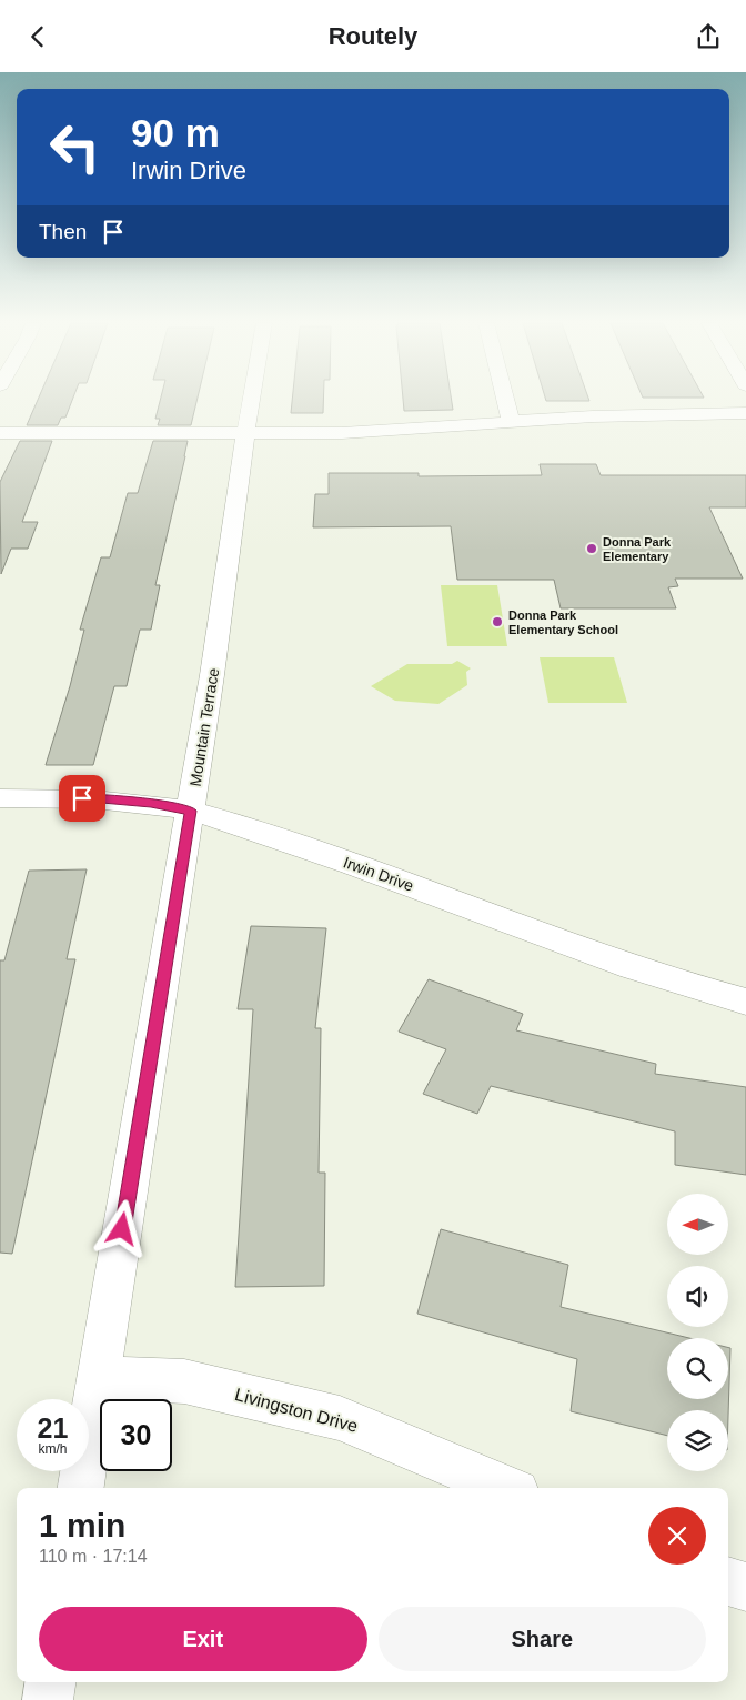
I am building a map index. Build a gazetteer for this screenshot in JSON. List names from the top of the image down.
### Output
{
  "streets": {
    "street": ["Mountain Terrace", "Irwin Drive", "Livingston Drive"]
  },
  "crossings": [
    ["Mountain Terrace", "Irwin Drive"],
    ["Mountain Terrace", "Livingston Drive"]
  ],
  "places": ["Donna Park Elementary", "Donna Park Elementary School"],
  "north": "left",
  "page": {
    "header": "Routely",
    "turn": ["90 m", "Irwin Drive"],
    "then": "Then",
    "speed": "21 km/h",
    "limit": "30",
    "heading": ["1 min", "110 m · 17:14"],
    "buttons": ["Exit", "Share"]
  }
}
